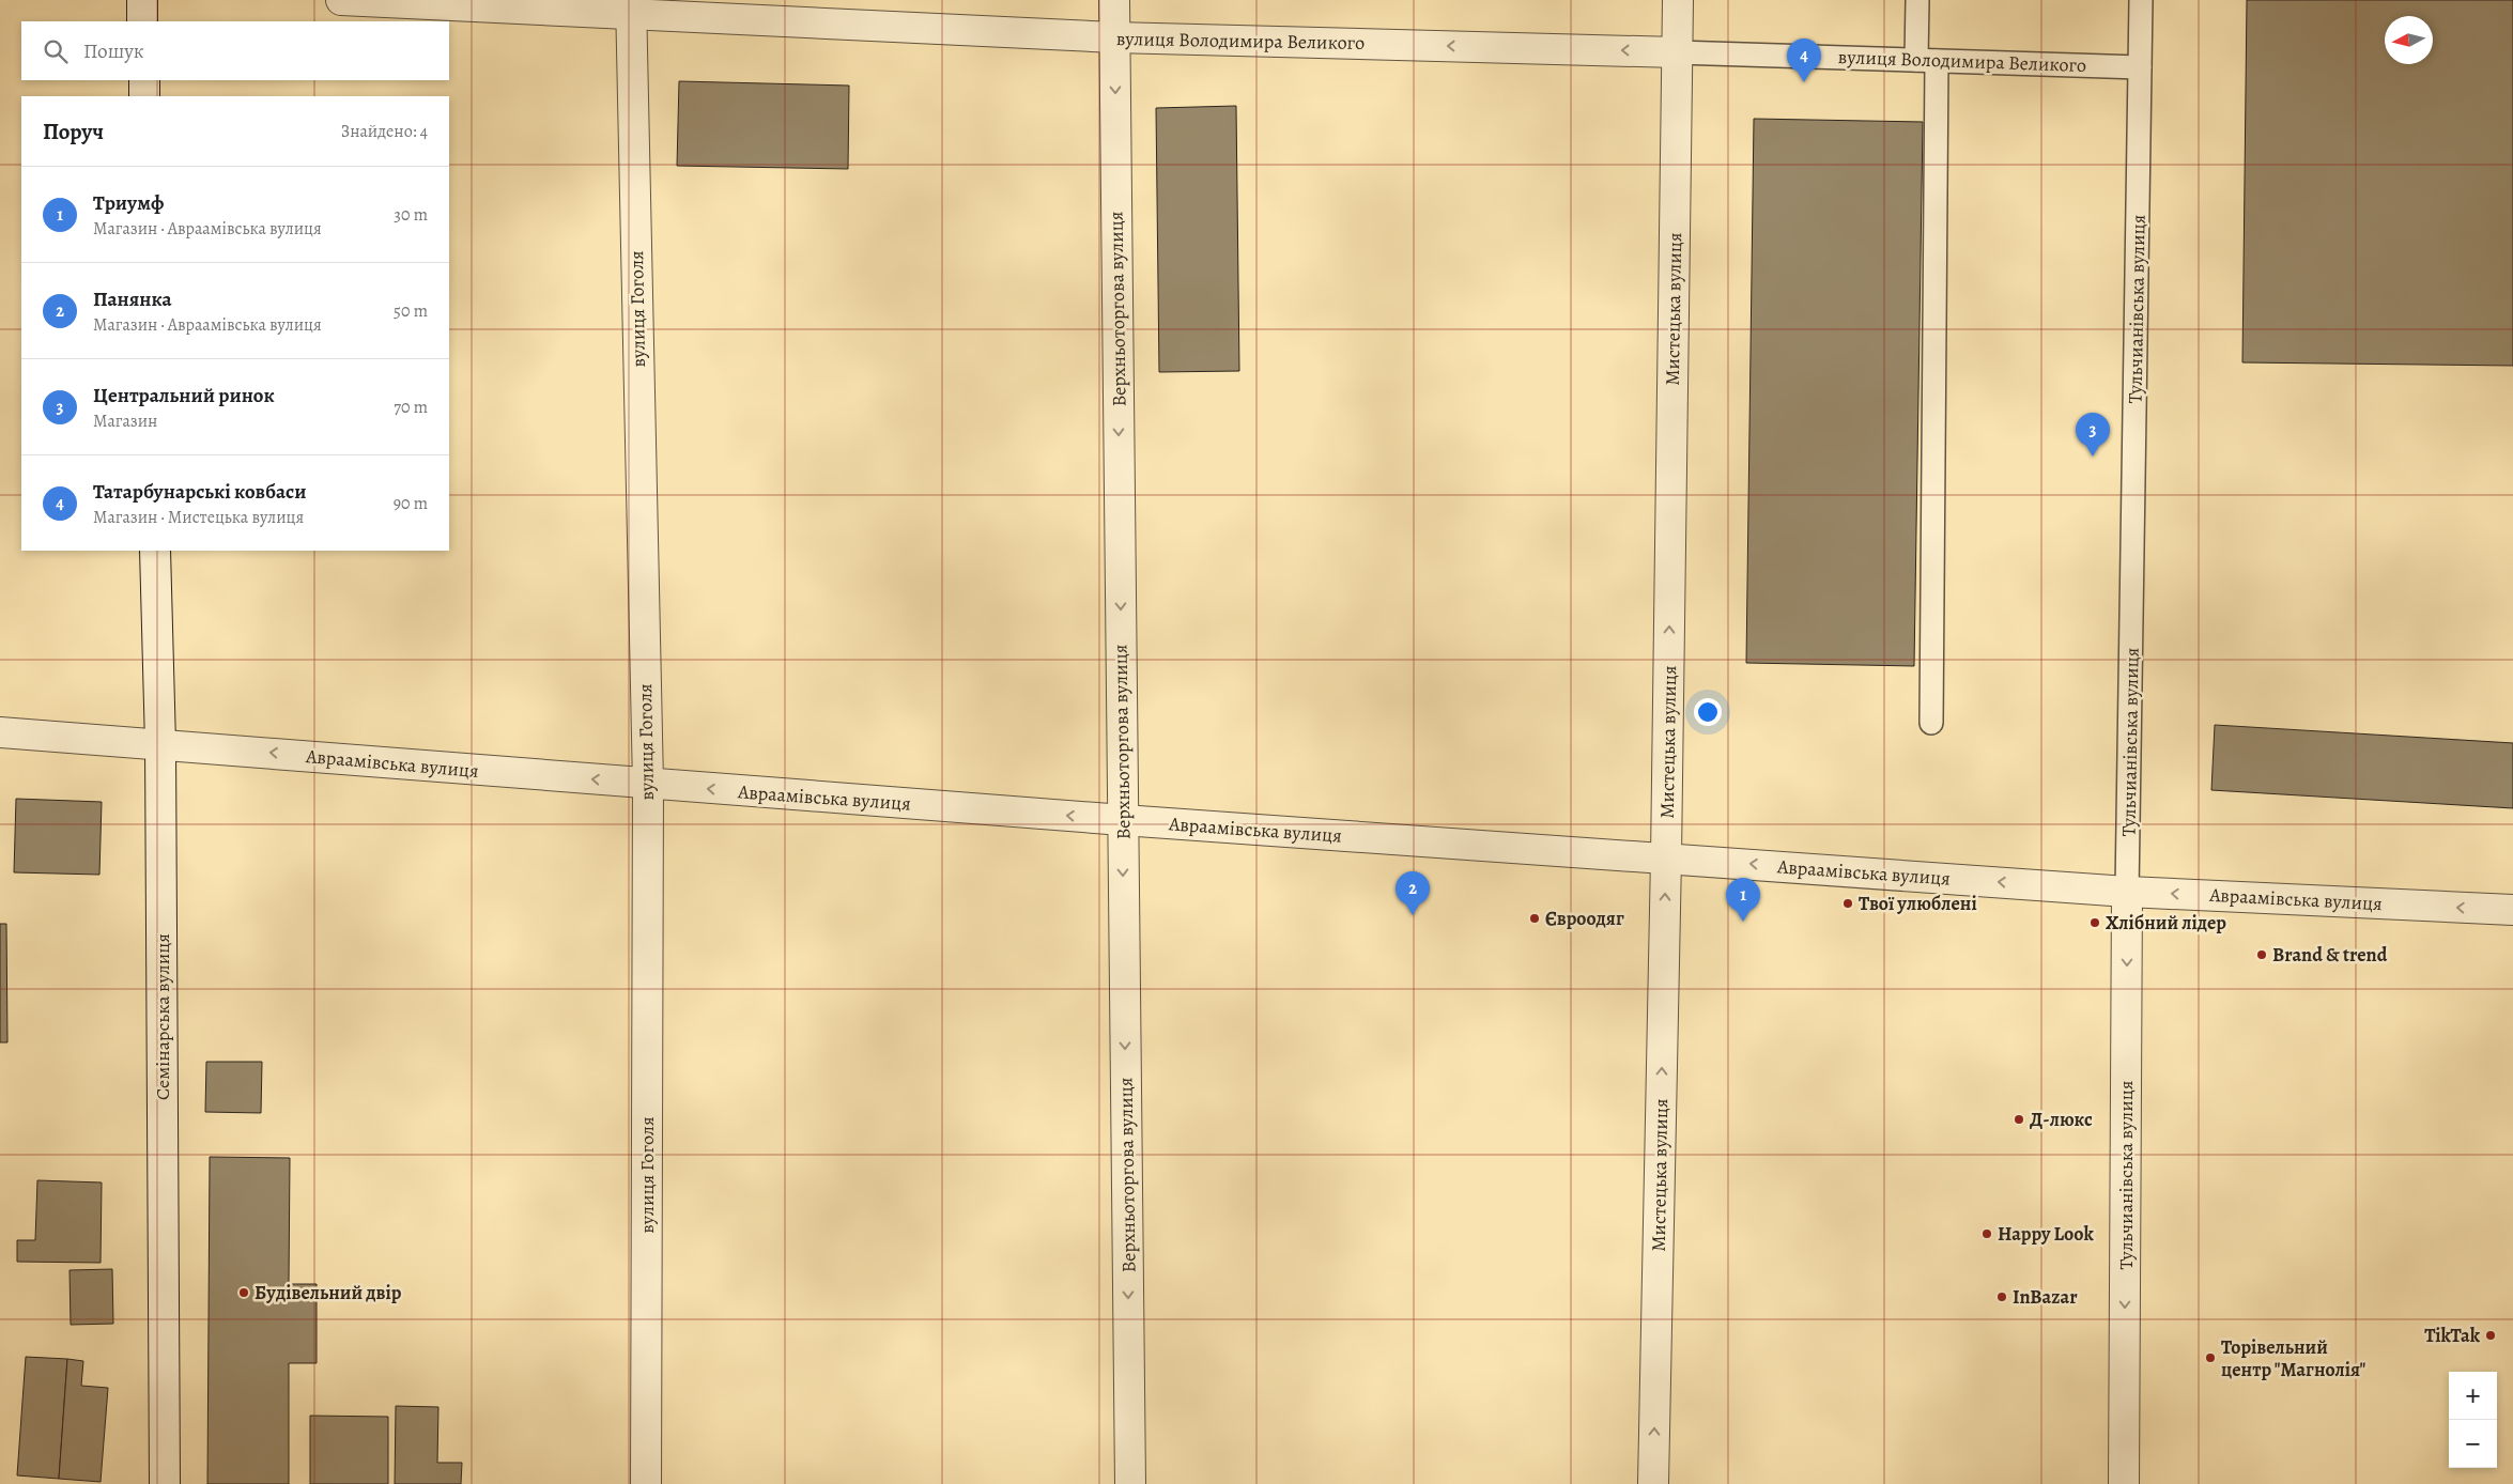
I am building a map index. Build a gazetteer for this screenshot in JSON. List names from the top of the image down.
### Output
{
  "streets": {
    "street": [
      "вулиця Володимира Великого",
      "вулиця Гоголя",
      "Верхньоторгова вулиця",
      "Мистецька вулиця",
      "Тульчианівська вулиця",
      "Авраамівська вулиця",
      "Семінарська вулиця"
    ]
  },
  "crossings": [
    ["вулиця Володимира Великого", "вулиця Гоголя"],
    ["вулиця Володимира Великого", "Верхньоторгова вулиця"],
    ["вулиця Володимира Великого", "Мистецька вулиця"],
    ["вулиця Володимира Великого", "Тульчианівська вулиця"],
    ["вулиця Гоголя", "Авраамівська вулиця"],
    ["Верхньоторгова вулиця", "Авраамівська вулиця"],
    ["Мистецька вулиця", "Авраамівська вулиця"],
    ["Тульчианівська вулиця", "Авраамівська вулиця"],
    ["Авраамівська вулиця", "Семінарська вулиця"]
  ],
  "one_way": [
    "Верхньоторгова вулиця",
    "Мистецька вулиця",
    "Тульчианівська вулиця",
    "Авраамівська вулиця"
  ],
  "places": [
    "Твої улюблені",
    "Євроодяг",
    "Хлібний лідер",
    "Brand & trend",
    "Д-люкс",
    "Happy Look",
    "Будівельний двір",
    "InBazar",
    "TikTak",
    "Торівeльний центр \"Магнолія\""
  ],
  "north": "left",
  "page": {
    "search": "Пошук",
    "pins": [
      "4",
      "3",
      "2",
      "1"
    ],
    "heading": ["Поруч", "Знайдено: 4"],
    "list": [
      {
        "mark": "1",
        "name": "Триумф",
        "note": "Магазин · Авраамівська вулиця",
        "value": "30 m"
      },
      {
        "mark": "2",
        "name": "Панянка",
        "note": "Магазин · Авраамівська вулиця",
        "value": "50 m"
      },
      {
        "mark": "3",
        "name": "Центральний ринок",
        "note": "Магазин",
        "value": "70 m"
      },
      {
        "mark": "4",
        "name": "Татарбунарські ковбаси",
        "note": "Магазин · Мистецька вулиця",
        "value": "90 m"
      }
    ],
    "map_buttons": ["+", "−"]
  }
}
